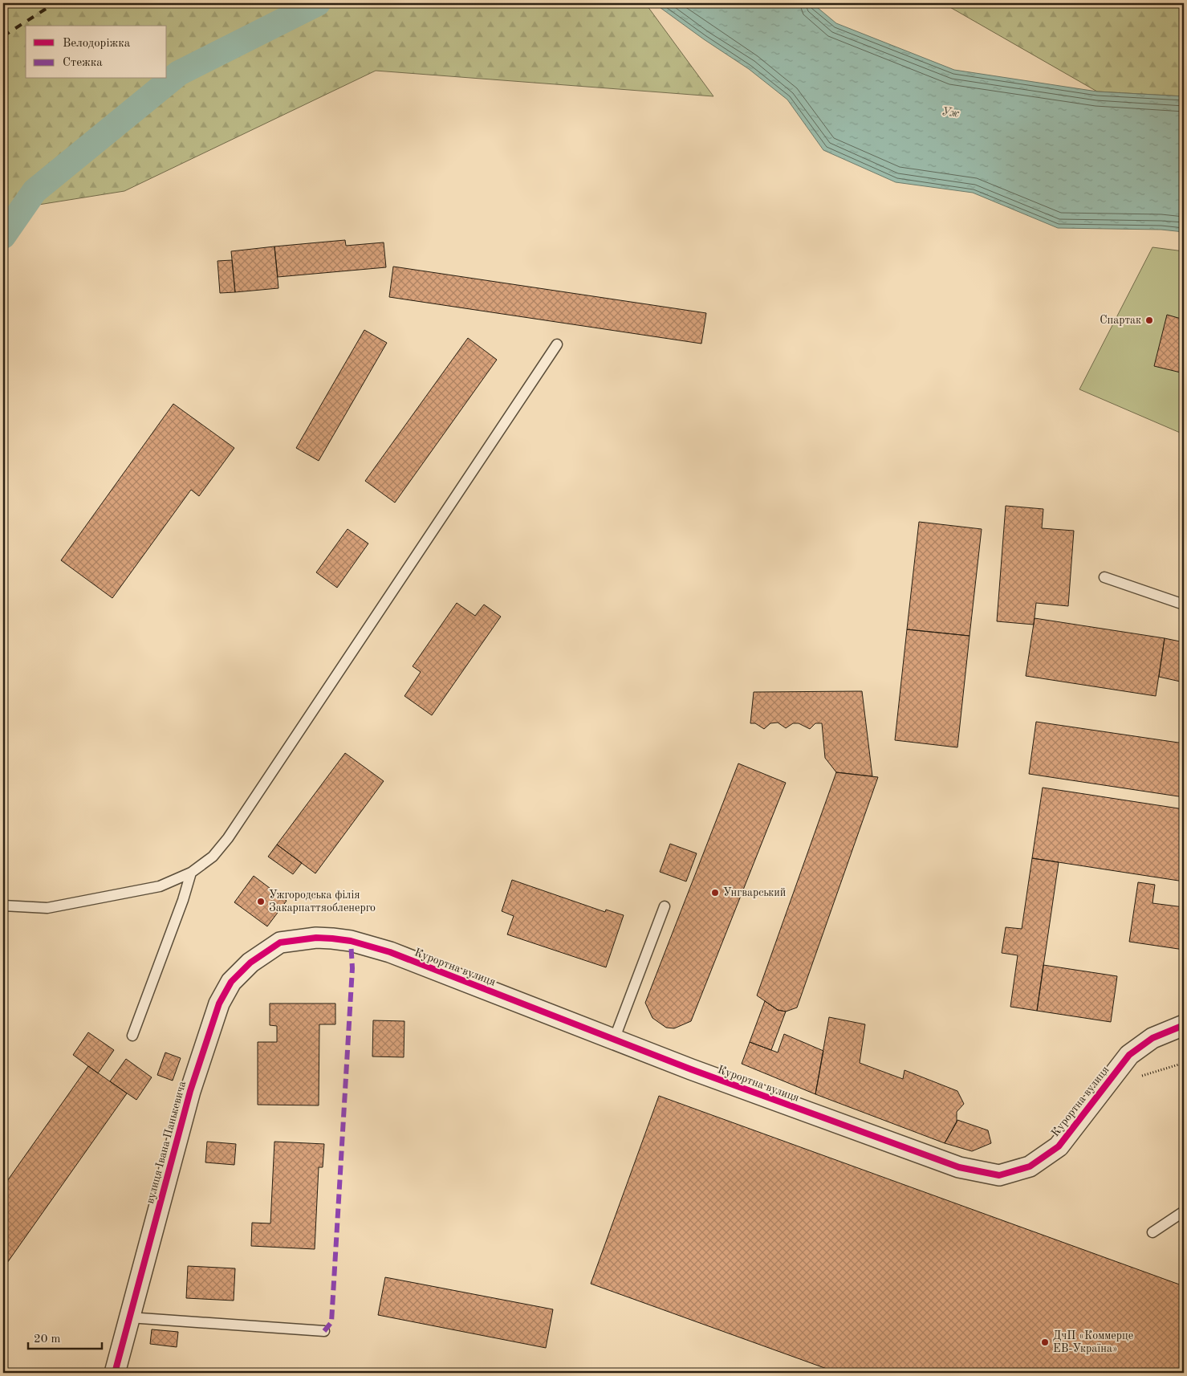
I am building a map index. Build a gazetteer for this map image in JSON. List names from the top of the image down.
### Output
{
  "streets": {
    "street": ["Курортна вулиця", "вулиця Івана Панькевича"]
  },
  "crossings": [
    ["Курортна вулиця", "вулиця Івана Панькевича"]
  ],
  "water": ["Уж"],
  "places": [
    "Спартак",
    "Унгварський",
    "Ужгородська філія Закарпаттяобленерго",
    "ДчП «Коммерце ЕВ-Україна»"
  ],
  "legend": ["Велодоріжка", "Стежка"],
  "scale_bar": "20 m"
}
